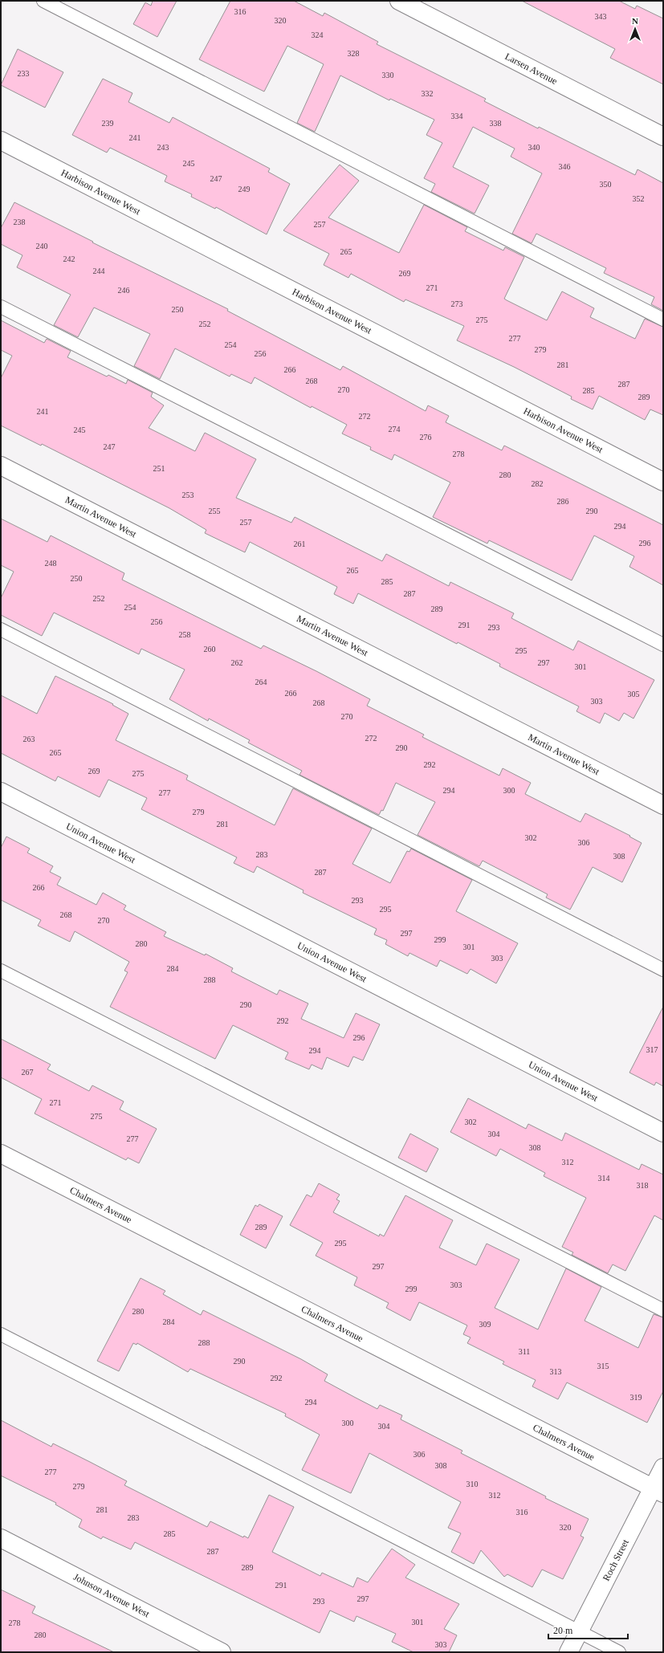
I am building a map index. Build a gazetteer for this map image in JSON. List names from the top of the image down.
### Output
{
  "streets": {
    "street": [
      "Larsen Avenue",
      "Harbison Avenue West",
      "Martin Avenue West",
      "Union Avenue West",
      "Chalmers Avenue",
      "Roch Street",
      "Johnson Avenue West"
    ]
  },
  "crossings": [
    ["Chalmers Avenue", "Roch Street"]
  ],
  "house_numbers": [
    "316",
    "343",
    "320",
    "324",
    "328",
    "233",
    "330",
    "332",
    "334",
    "239",
    "338",
    "241",
    "243",
    "340",
    "245",
    "346",
    "247",
    "350",
    "249",
    "352",
    "238",
    "257",
    "240",
    "265",
    "242",
    "244",
    "269",
    "271",
    "246",
    "273",
    "250",
    "275",
    "252",
    "277",
    "254",
    "279",
    "256",
    "281",
    "266",
    "268",
    "287",
    "270",
    "285",
    "289",
    "241",
    "272",
    "274",
    "245",
    "276",
    "247",
    "278",
    "251",
    "280",
    "282",
    "253",
    "286",
    "255",
    "290",
    "257",
    "294",
    "296",
    "261",
    "248",
    "265",
    "250",
    "285",
    "287",
    "252",
    "254",
    "289",
    "256",
    "291",
    "293",
    "258",
    "260",
    "295",
    "262",
    "297",
    "301",
    "264",
    "266",
    "305",
    "303",
    "268",
    "270",
    "272",
    "263",
    "290",
    "265",
    "292",
    "269",
    "275",
    "294",
    "300",
    "277",
    "279",
    "281",
    "302",
    "306",
    "283",
    "308",
    "287",
    "266",
    "293",
    "295",
    "268",
    "270",
    "297",
    "299",
    "280",
    "301",
    "303",
    "284",
    "288",
    "290",
    "292",
    "296",
    "317",
    "294",
    "267",
    "271",
    "275",
    "302",
    "304",
    "277",
    "308",
    "312",
    "314",
    "318",
    "289",
    "295",
    "297",
    "303",
    "299",
    "280",
    "284",
    "309",
    "288",
    "311",
    "290",
    "315",
    "313",
    "292",
    "319",
    "294",
    "300",
    "304",
    "306",
    "308",
    "277",
    "310",
    "279",
    "312",
    "281",
    "316",
    "283",
    "320",
    "285",
    "287",
    "289",
    "291",
    "297",
    "293",
    "301",
    "278",
    "280",
    "303"
  ],
  "scale_bar": "20 m",
  "north": "top"
}
